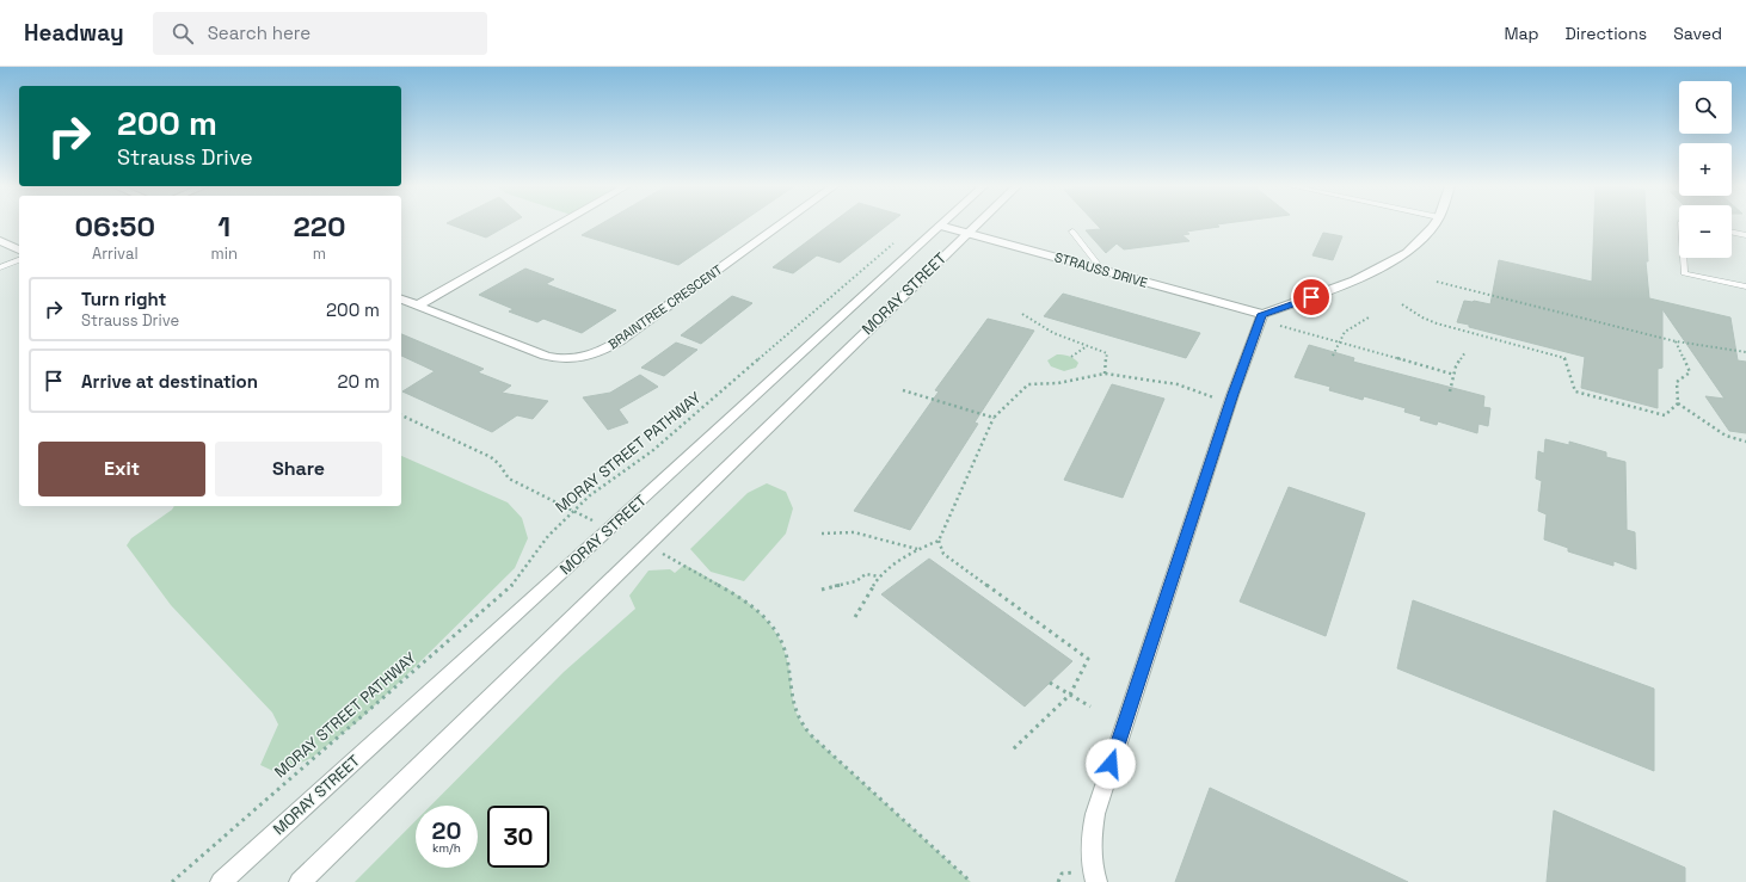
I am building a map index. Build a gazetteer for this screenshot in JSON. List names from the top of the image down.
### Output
{
  "streets": {
    "street": ["STRAUSS DRIVE", "MORAY STREET", "BRAINTREE CRESCENT"],
    "path": ["MORAY STREET PATHWAY"]
  },
  "crossings": [
    ["STRAUSS DRIVE", "MORAY STREET"]
  ],
  "page": {
    "header": "Headway",
    "search": "Search here",
    "nav": ["Map", "Directions", "Saved"],
    "map_buttons": ["+", "−"],
    "turn": ["200 m", "Strauss Drive"],
    "eta": [
      "06:50",
      "Arrival",
      "1",
      "min",
      "220",
      "m"
    ],
    "list": [
      {
        "name": "Turn right",
        "note": "Strauss Drive",
        "value": "200 m"
      },
      {
        "name": "Arrive at destination",
        "value": "20 m"
      }
    ],
    "buttons": ["Exit", "Share"],
    "speed": "20 km/h",
    "limit": "30"
  }
}
